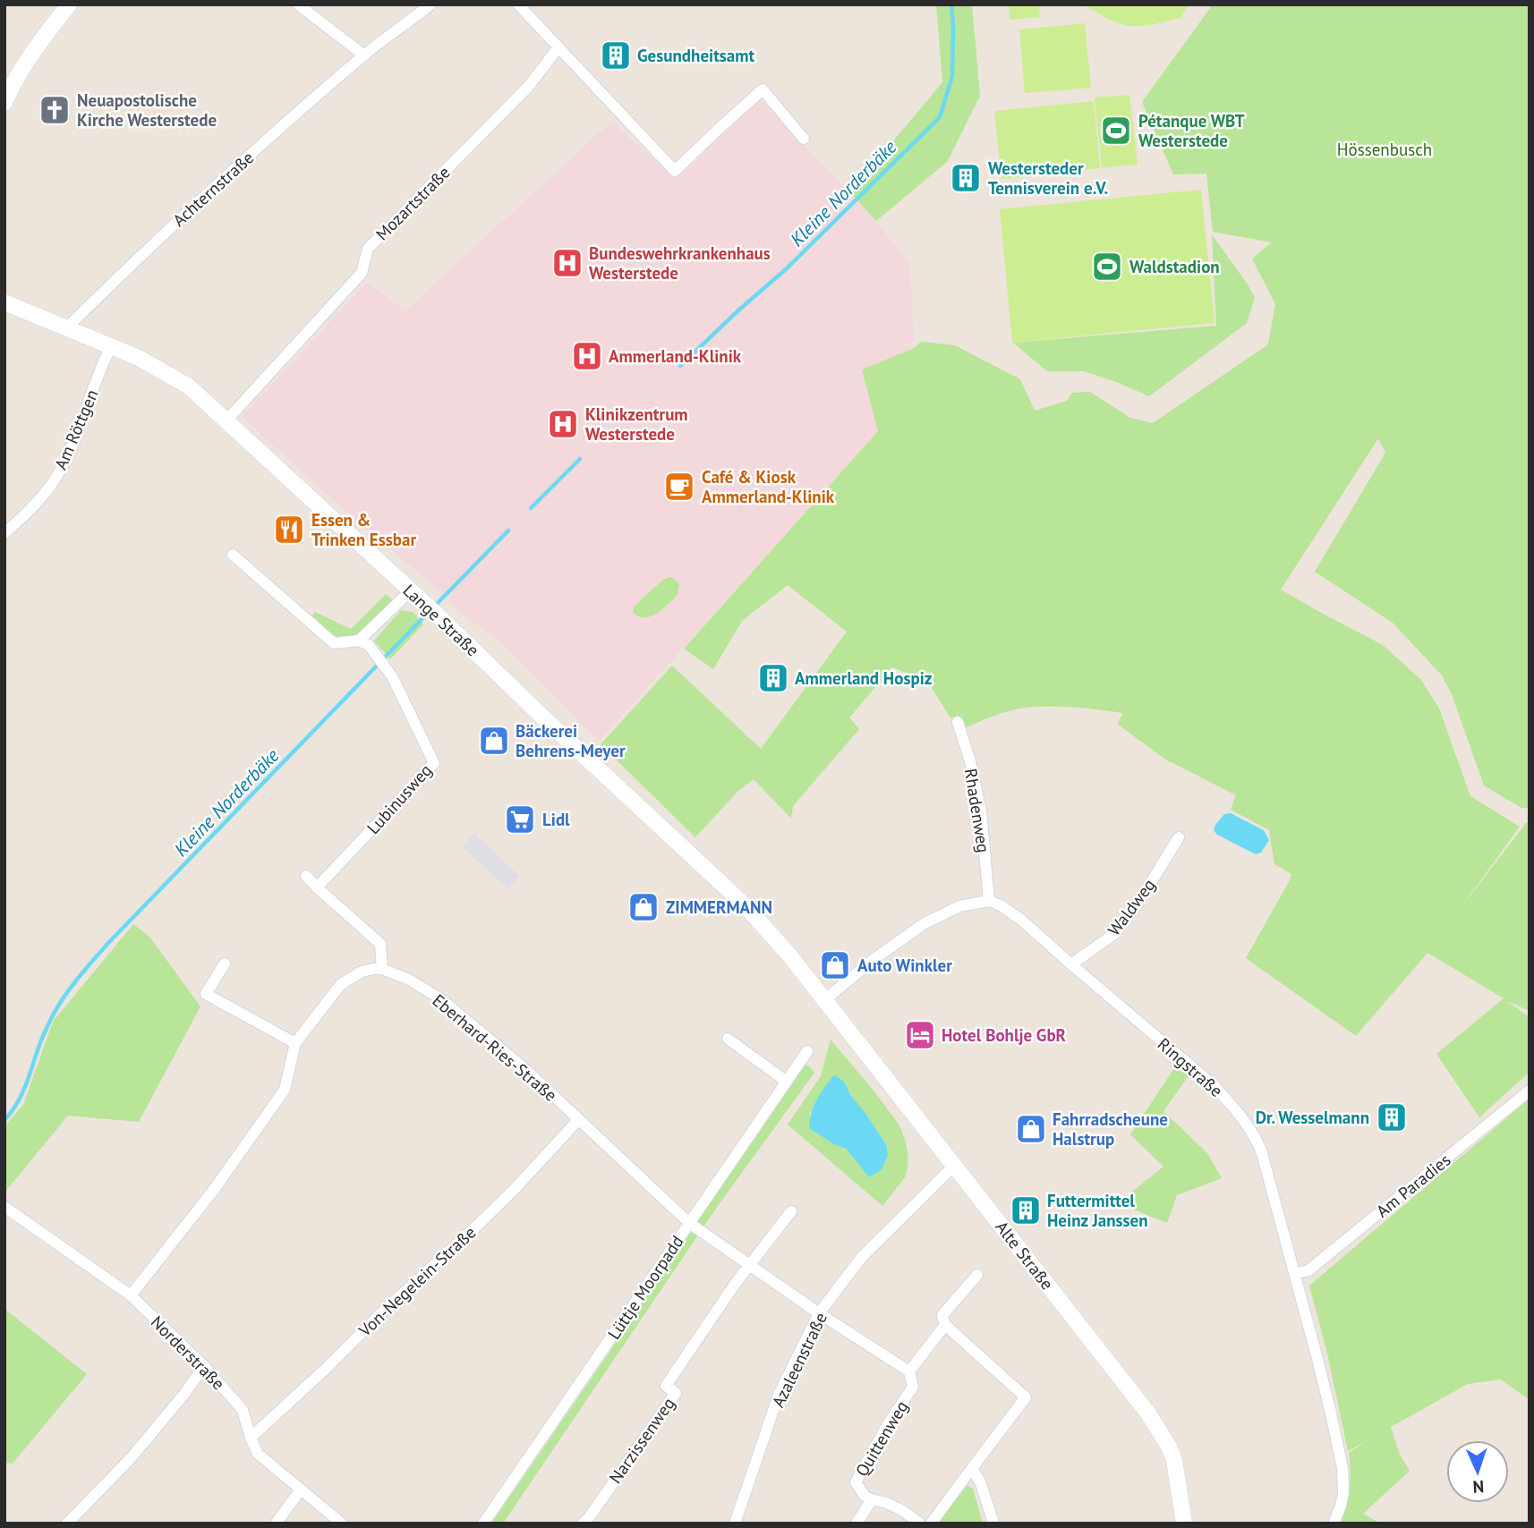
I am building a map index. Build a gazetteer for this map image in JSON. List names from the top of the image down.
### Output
{
  "streets": {
    "street": [
      "Achternstraße",
      "Mozartstraße",
      "Am Röttgen",
      "Lange Straße",
      "Lubinusweg",
      "Rhadenweg",
      "Waldweg",
      "Eberhard-Ries-Straße",
      "Ringstraße",
      "Am Paradies",
      "Alte Straße",
      "Von-Negelein-Straße",
      "Lüttje Moorpadd",
      "Norderstraße",
      "Azaleenstraße",
      "Quittenweg",
      "Narzissenweg"
    ]
  },
  "crossings": [
    ["Achternstraße", "Lange Straße"],
    ["Mozartstraße", "Lange Straße"],
    ["Am Röttgen", "Lange Straße"],
    ["Lange Straße", "Alte Straße"],
    ["Rhadenweg", "Ringstraße"],
    ["Waldweg", "Ringstraße"],
    ["Eberhard-Ries-Straße", "Von-Negelein-Straße"],
    ["Eberhard-Ries-Straße", "Lüttje Moorpadd"],
    ["Eberhard-Ries-Straße", "Azaleenstraße"],
    ["Eberhard-Ries-Straße", "Quittenweg"],
    ["Eberhard-Ries-Straße", "Narzissenweg"],
    ["Ringstraße", "Am Paradies"],
    ["Alte Straße", "Azaleenstraße"],
    ["Von-Negelein-Straße", "Norderstraße"]
  ],
  "water": ["Kleine Norderbäke"],
  "parks": ["Hössenbusch"],
  "places": {
    "building": [
      "Gesundheitsamt",
      "Westersteder Tennisverein e.V.",
      "Ammerland Hospiz",
      "Dr. Wesselmann",
      "Futtermittel Heinz Janssen"
    ],
    "church": ["Neuapostolische Kirche Westerstede"],
    "sports": ["Pétanque WBT Westerstede", "Waldstadion"],
    "hospital": ["Bundeswehrkrankenhaus Westerstede", "Ammerland-Klinik", "Klinikzentrum Westerstede"],
    "cafe": ["Café & Kiosk Ammerland-Klinik"],
    "restaurant": ["Essen & Trinken Essbar"],
    "shop": [
      "Bäckerei Behrens-Meyer",
      "ZIMMERMANN",
      "Auto Winkler",
      "Fahrradscheune Halstrup"
    ],
    "supermarket": ["Lidl"],
    "hotel": ["Hotel Bohlje GbR"]
  },
  "north": "bottom"
}
